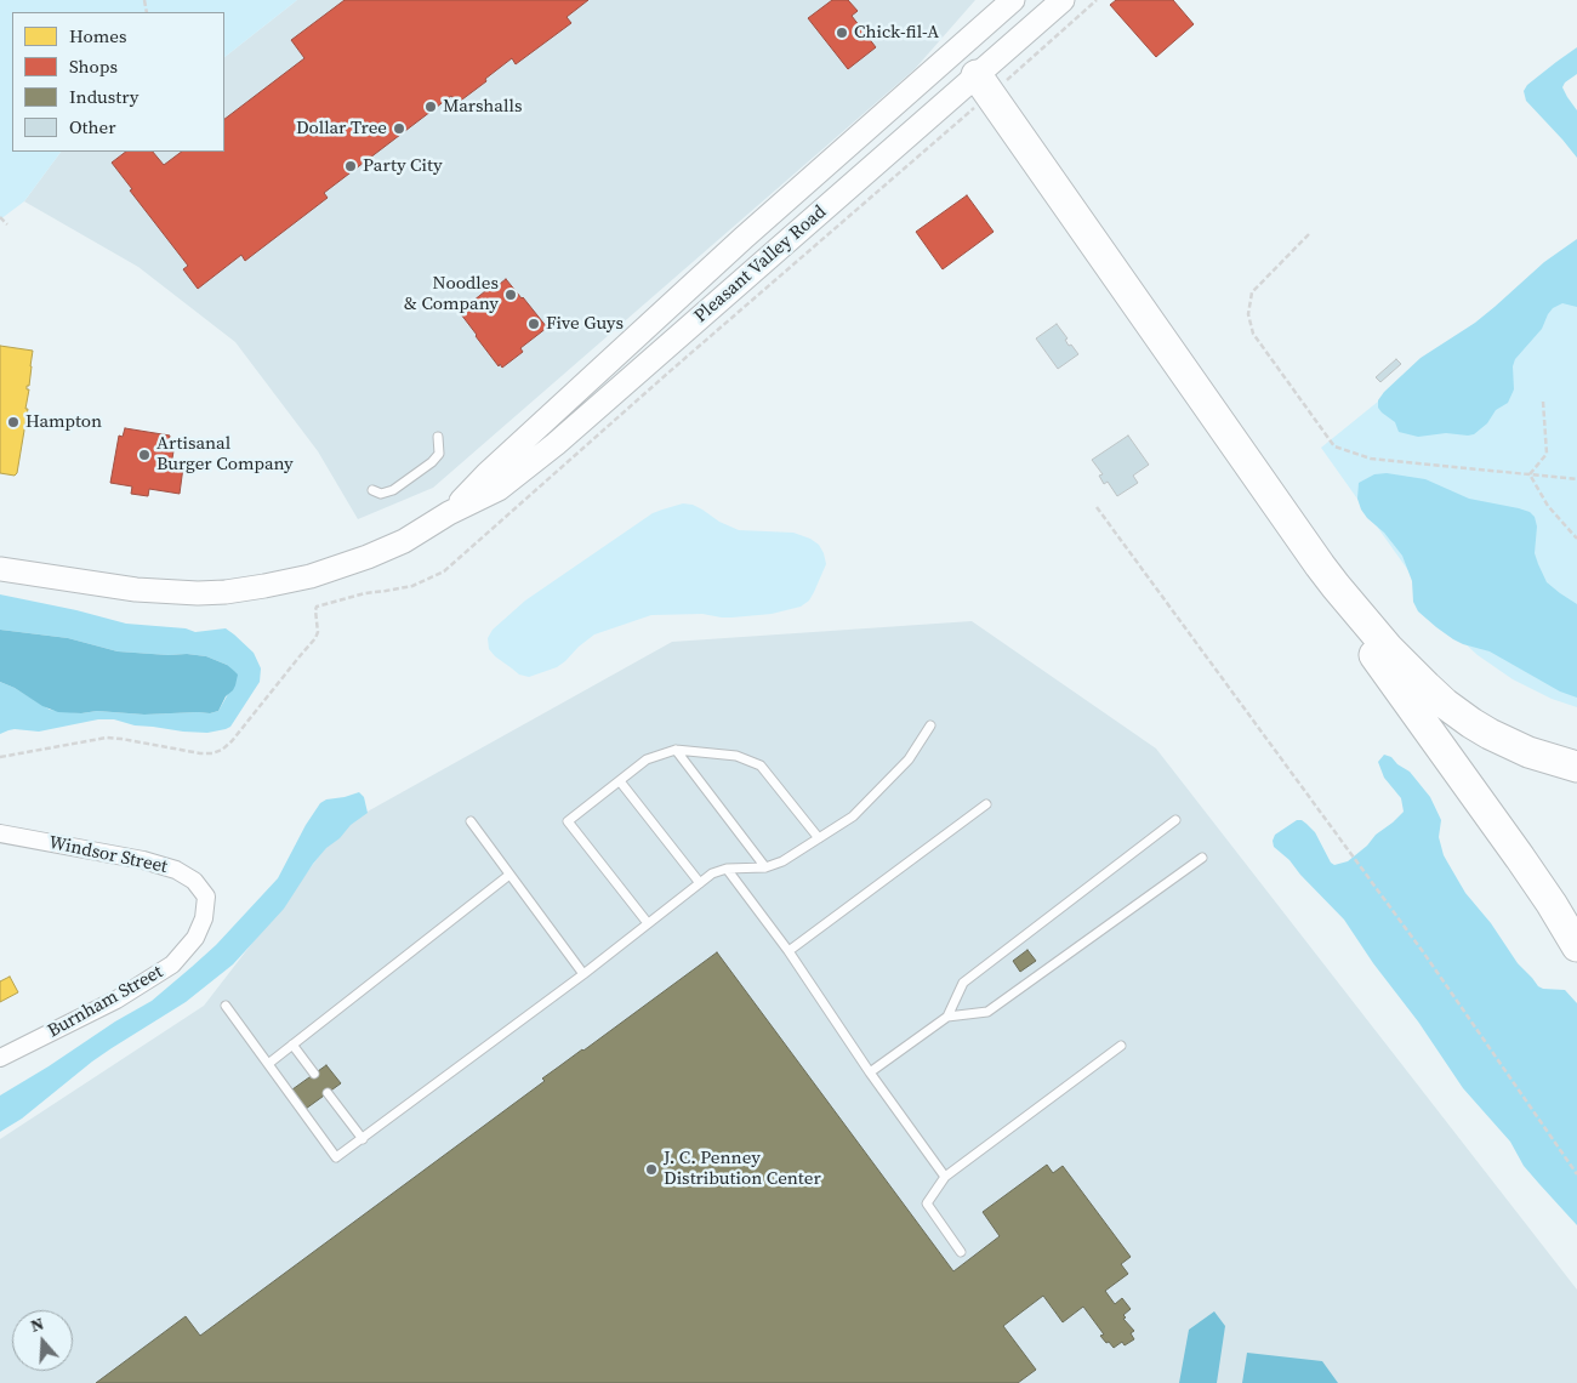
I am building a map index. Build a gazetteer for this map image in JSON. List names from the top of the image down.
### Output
{
  "streets": {
    "main road": ["Pleasant Valley Road"],
    "street": ["Windsor Street", "Burnham Street"]
  },
  "crossings": [
    ["Windsor Street", "Burnham Street"]
  ],
  "places": [
    "Chick-fil-A",
    "Marshalls",
    "Dollar Tree",
    "Party City",
    "Noodles & Company",
    "Five Guys",
    "Hampton",
    "Artisanal Burger Company",
    "J. C. Penney Distribution Center"
  ],
  "legend": [
    "Homes",
    "Shops",
    "Industry",
    "Other"
  ],
  "north": "top"
}
